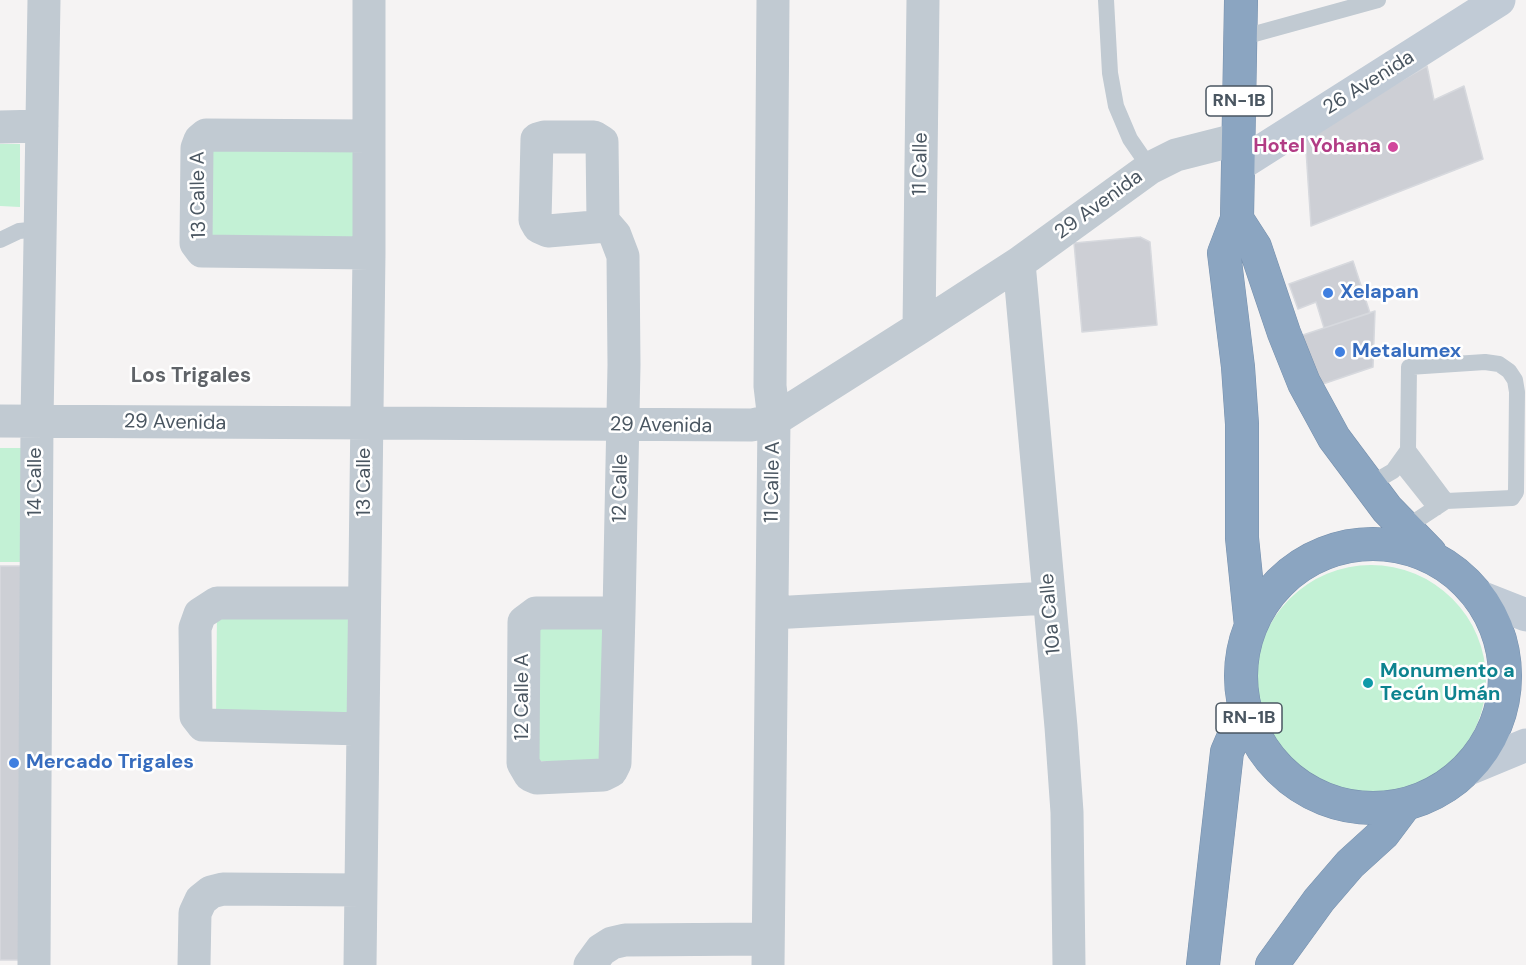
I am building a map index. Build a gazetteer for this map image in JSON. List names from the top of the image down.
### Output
{
  "streets": {
    "highway": ["RN-1B"],
    "street": [
      "26 Avenida",
      "11 Calle",
      "13 Calle A",
      "29 Avenida",
      "14 Calle",
      "13 Calle",
      "11 Calle A",
      "12 Calle",
      "10a Calle",
      "12 Calle A"
    ]
  },
  "crossings": [
    ["26 Avenida", "RN-1B"],
    ["26 Avenida", "29 Avenida"],
    ["RN-1B", "29 Avenida"],
    ["11 Calle", "29 Avenida"],
    ["13 Calle A", "13 Calle"],
    ["29 Avenida", "14 Calle"],
    ["29 Avenida", "13 Calle"],
    ["29 Avenida", "11 Calle A"],
    ["29 Avenida", "12 Calle"],
    ["29 Avenida", "10a Calle"],
    ["12 Calle", "12 Calle A"]
  ],
  "districts": ["Los Trigales"],
  "places": [
    "Hotel Yohana",
    "Xelapan",
    "Metalumex",
    "Monumento a Tecún Umán",
    "Mercado Trigales"
  ]
}
